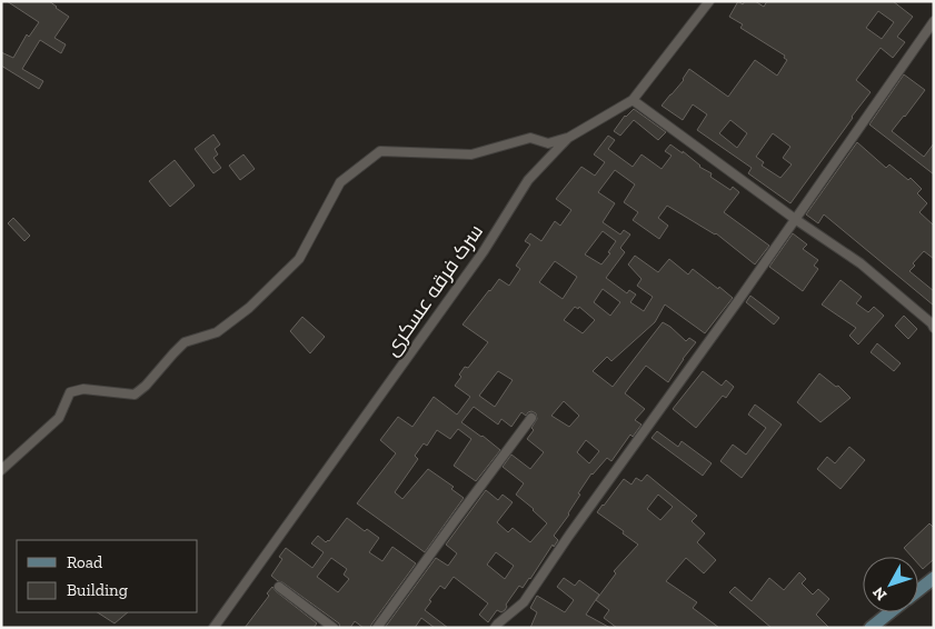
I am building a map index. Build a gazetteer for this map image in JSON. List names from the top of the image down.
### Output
{
  "streets": {
    "street": ["سرک فرقه عسکری"]
  },
  "legend": ["Road", "Building"],
  "north": "bottom left"
}
